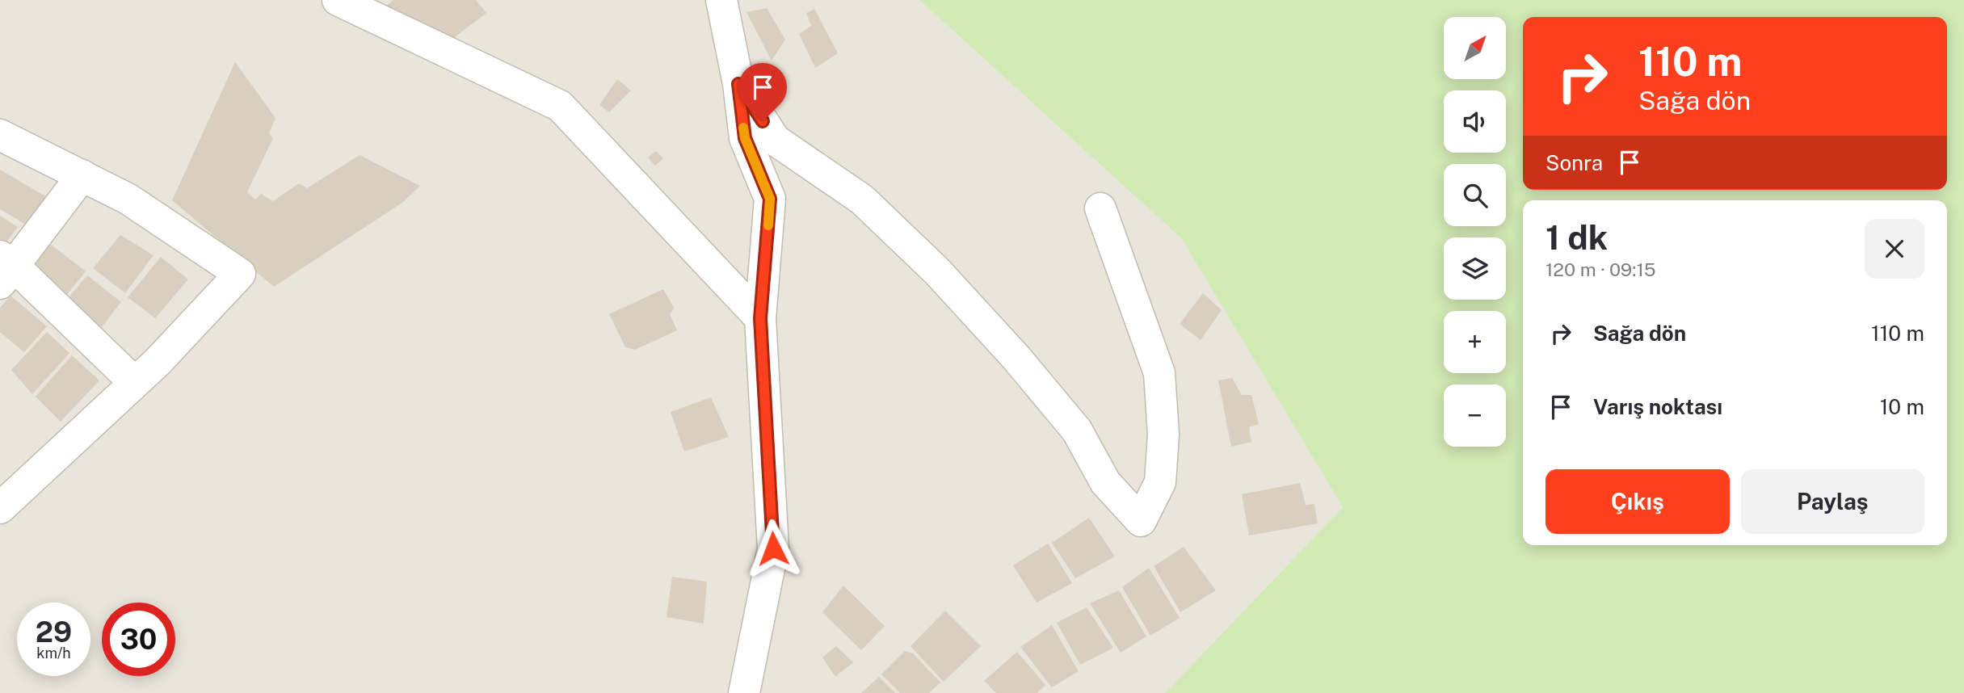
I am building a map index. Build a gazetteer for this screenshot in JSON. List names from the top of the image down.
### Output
{
  "north": "top right",
  "page": {
    "map_buttons": ["+", "−"],
    "turn": ["110 m", "Sağa dön"],
    "then": "Sonra",
    "heading": ["1 dk", "120 m · 09:15"],
    "list": [
      {
        "name": "Sağa dön",
        "value": "110 m"
      },
      {
        "name": "Varış noktası",
        "value": "10 m"
      }
    ],
    "buttons": ["Çıkış", "Paylaş"],
    "speed": "29 km/h",
    "limit": "30"
  }
}
